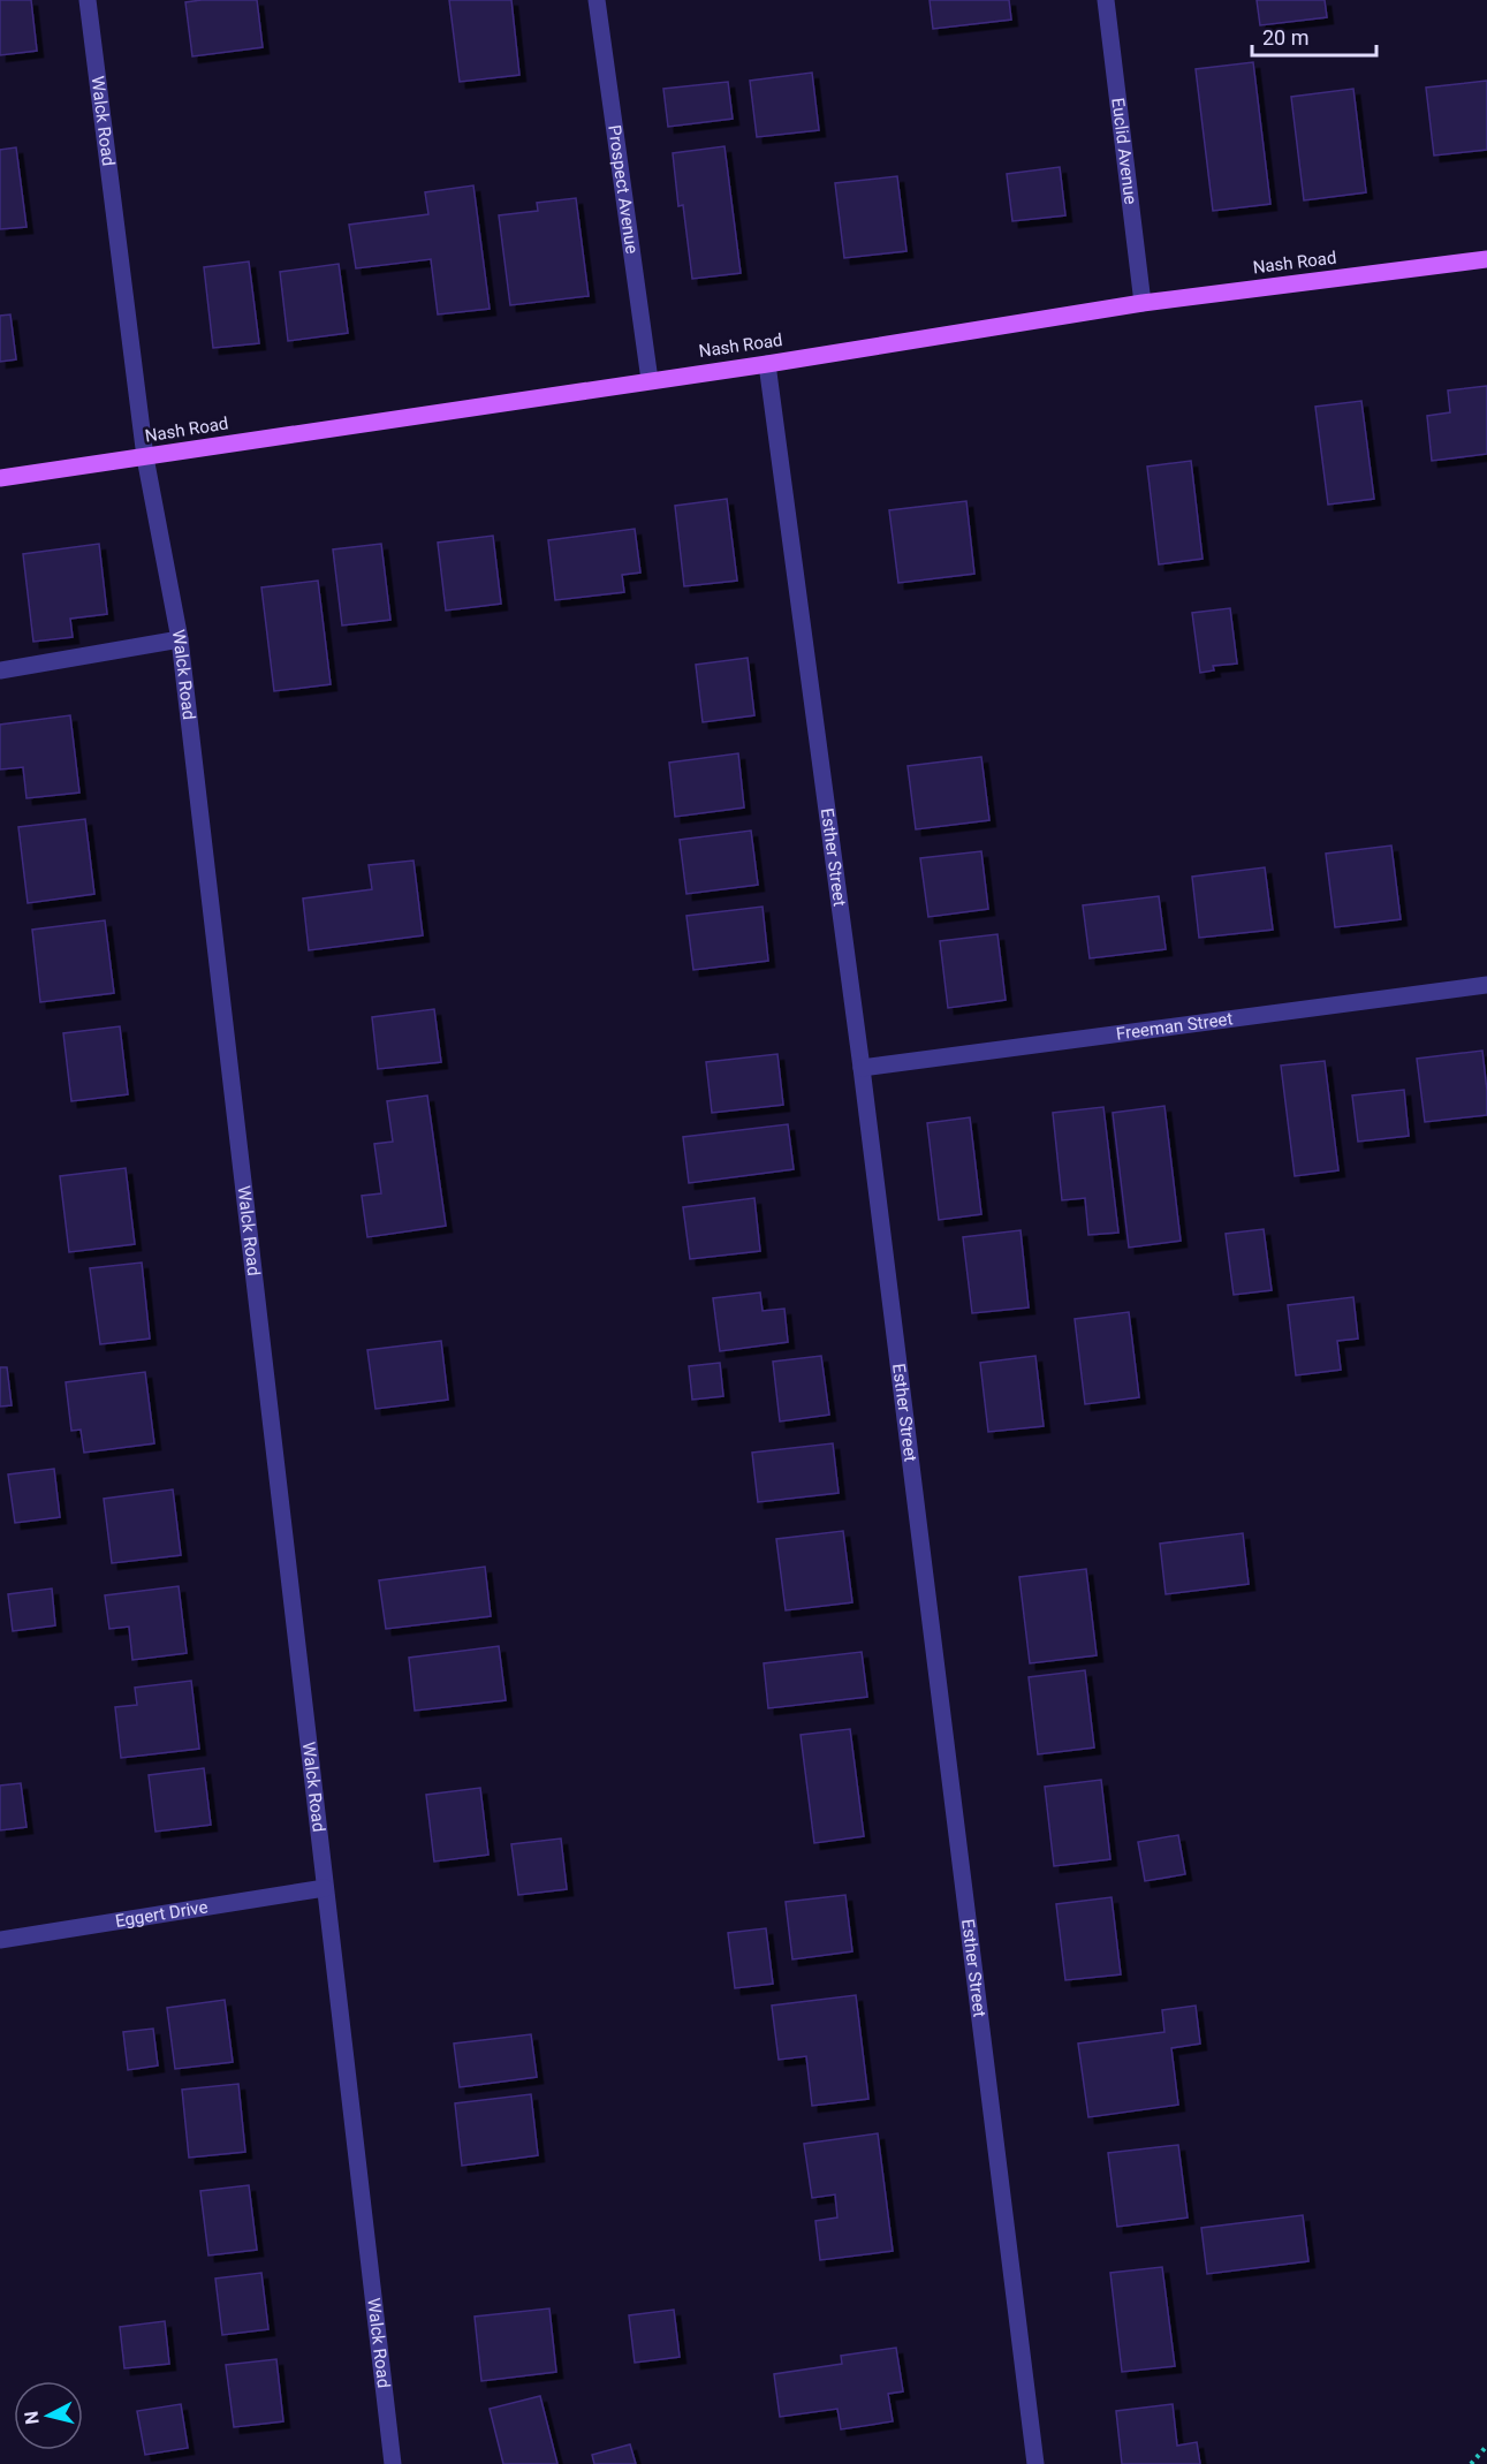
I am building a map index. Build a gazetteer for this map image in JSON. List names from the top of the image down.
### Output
{
  "streets": {
    "main road": ["Nash Road"],
    "street": [
      "Walck Road",
      "Euclid Avenue",
      "Prospect Avenue",
      "Esther Street",
      "Freeman Street",
      "Eggert Drive"
    ]
  },
  "crossings": [
    ["Walck Road", "Nash Road"],
    ["Walck Road", "Eggert Drive"],
    ["Euclid Avenue", "Nash Road"],
    ["Prospect Avenue", "Nash Road"],
    ["Nash Road", "Esther Street"],
    ["Esther Street", "Freeman Street"]
  ],
  "scale_bar": "20 m",
  "north": "left"
}
